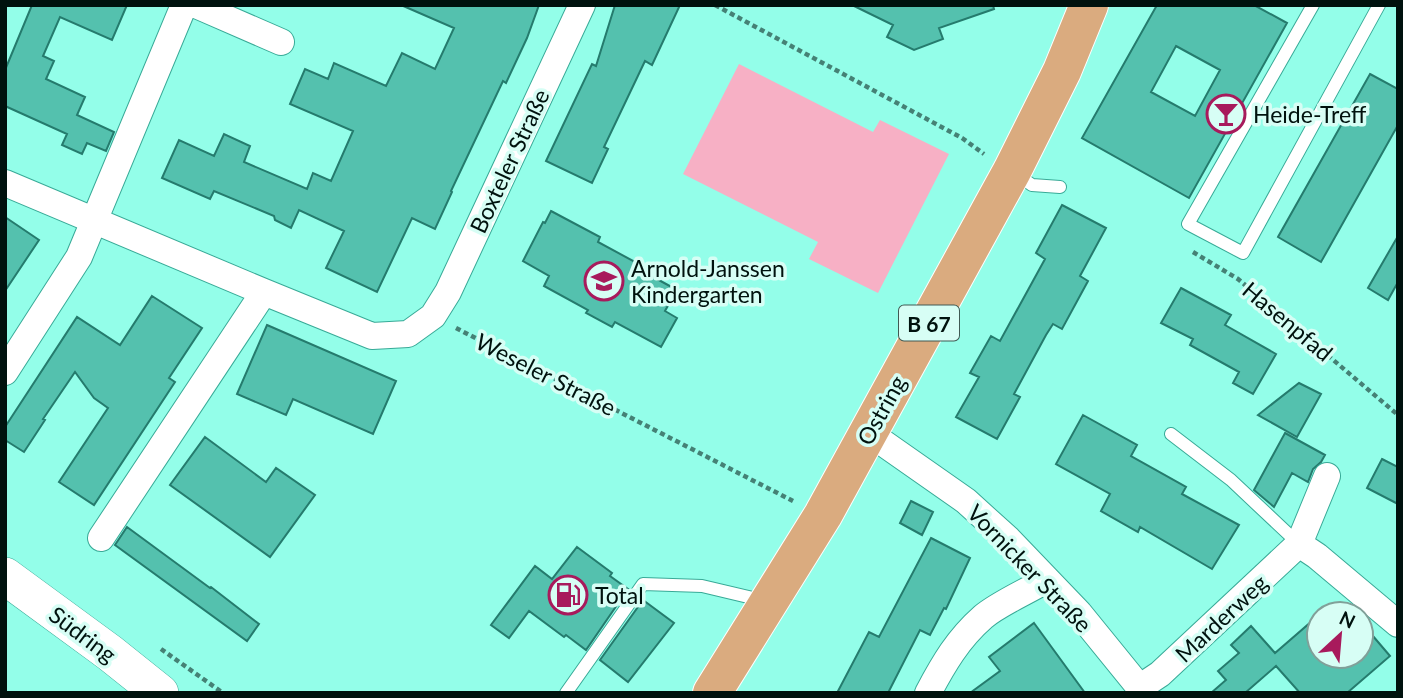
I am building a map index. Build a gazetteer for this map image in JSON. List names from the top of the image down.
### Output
{
  "streets": {
    "main road": ["B 67", "Ostring", "Südring"],
    "street": ["Boxteler Straße", "Vornicker Straße", "Marderweg"],
    "path": ["Hasenpfad", "Weseler Straße"]
  },
  "crossings": [
    ["Boxteler Straße", "Weseler Straße"],
    ["Weseler Straße", "Ostring"],
    ["Ostring", "Vornicker Straße"],
    ["Vornicker Straße", "Marderweg"]
  ],
  "places": {
    "bar": ["Heide-Treff"],
    "school or university": ["Arnold-Janssen Kindergarten"],
    "fuel station": ["Total"]
  },
  "north": "top right"
}
